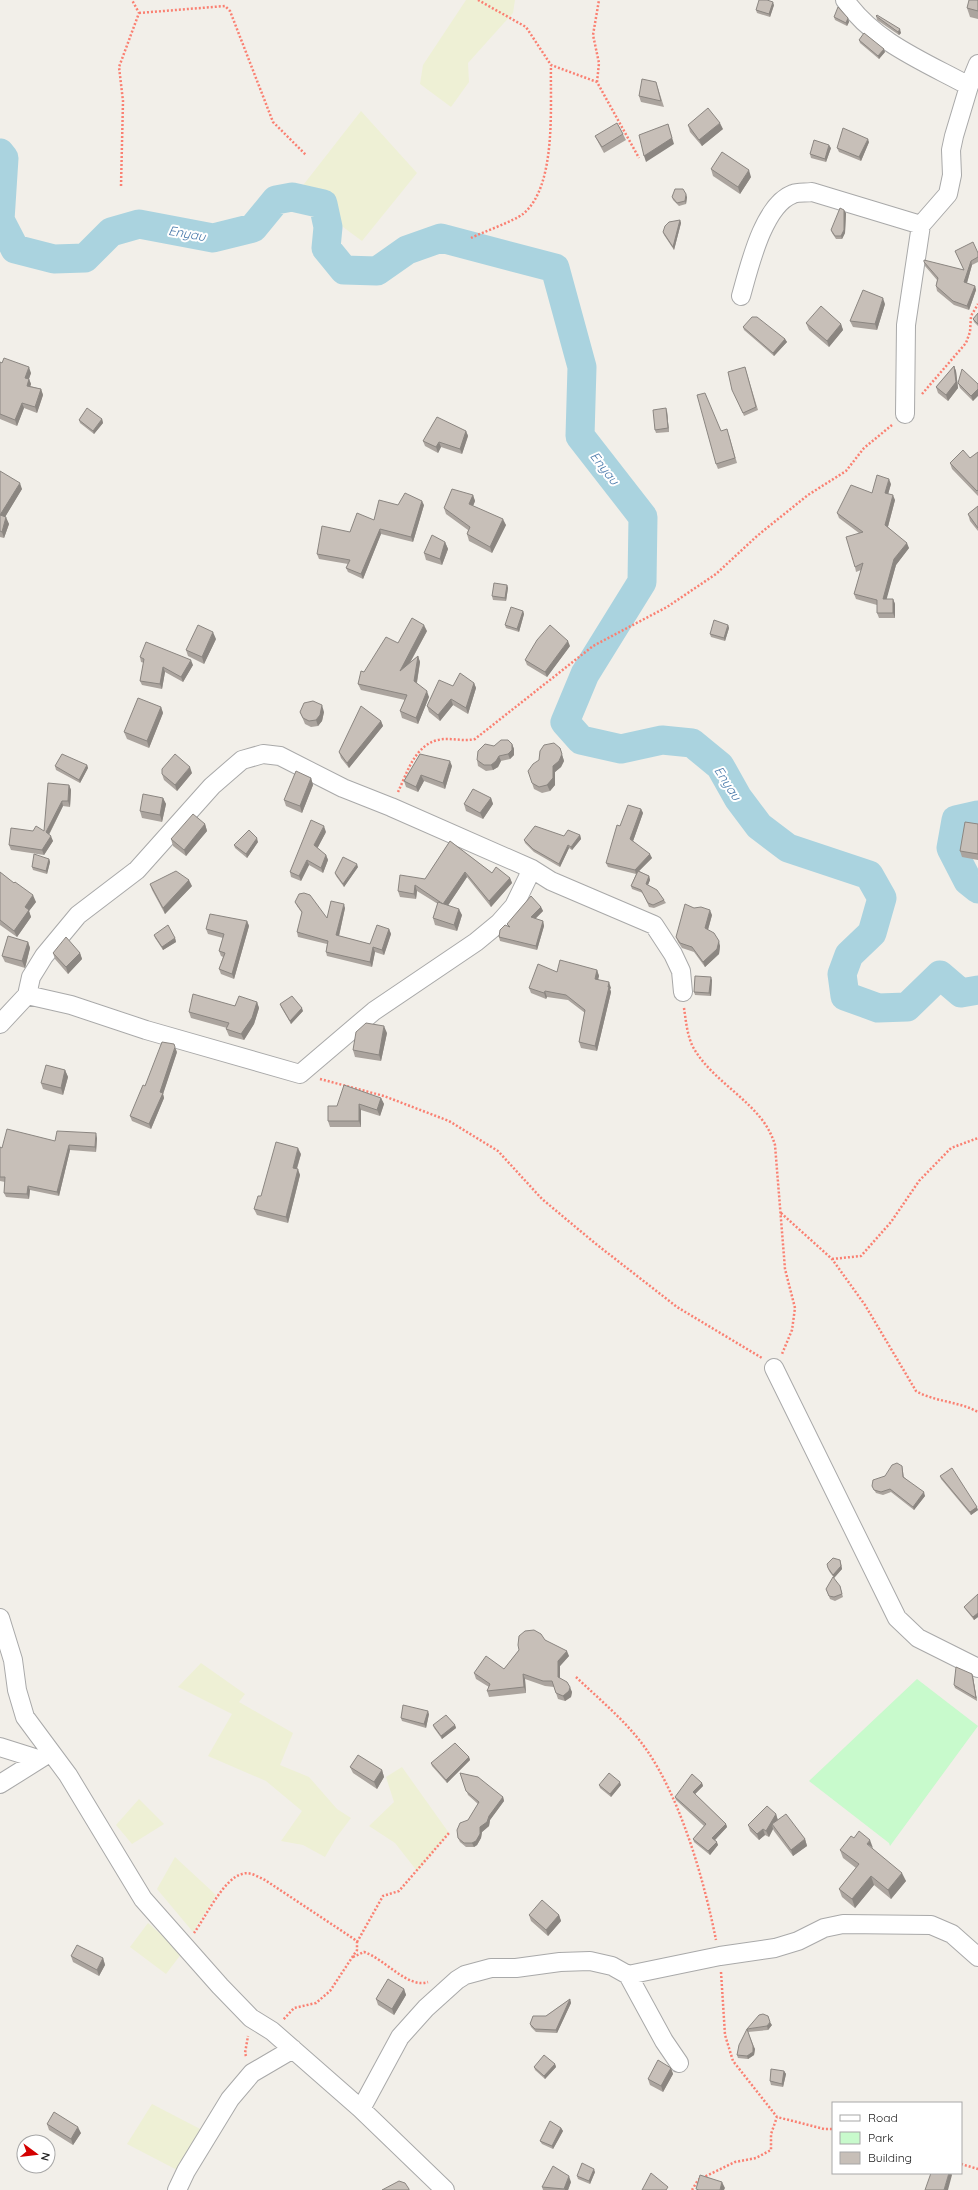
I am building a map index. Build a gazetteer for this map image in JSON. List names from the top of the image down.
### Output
{
  "water": ["Enyau"],
  "legend": ["Road", "Park", "Building"],
  "north": "right"
}
